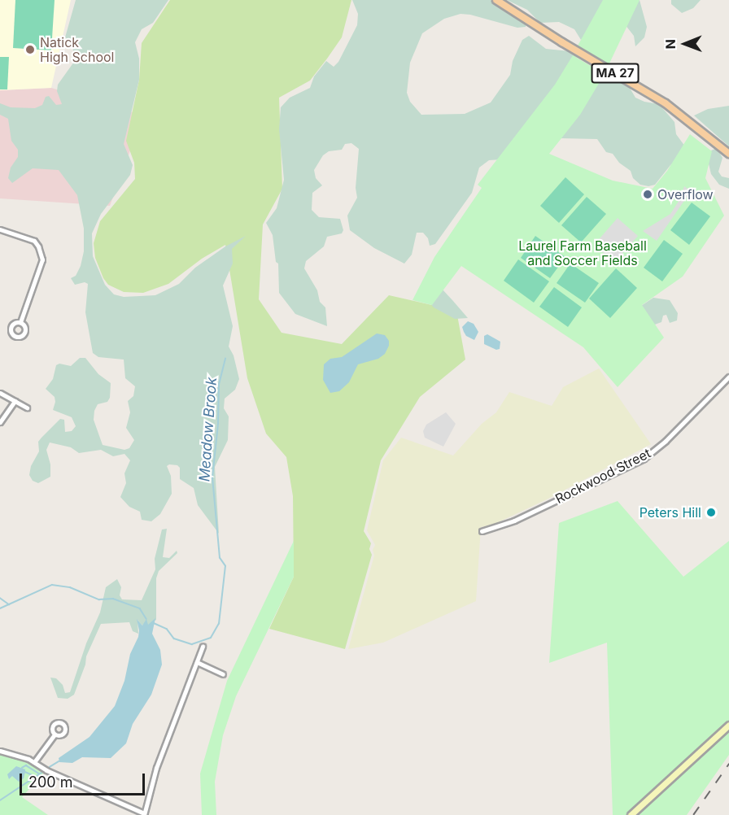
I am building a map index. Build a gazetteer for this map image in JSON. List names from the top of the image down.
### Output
{
  "streets": {
    "main road": ["MA 27"],
    "street": ["Rockwood Street"]
  },
  "water": ["Meadow Brook"],
  "parks": ["Laurel Farm Baseball and Soccer Fields"],
  "places": ["Natick High School", "Overflow", "Peters Hill"],
  "scale_bar": "200 m",
  "north": "left"
}
